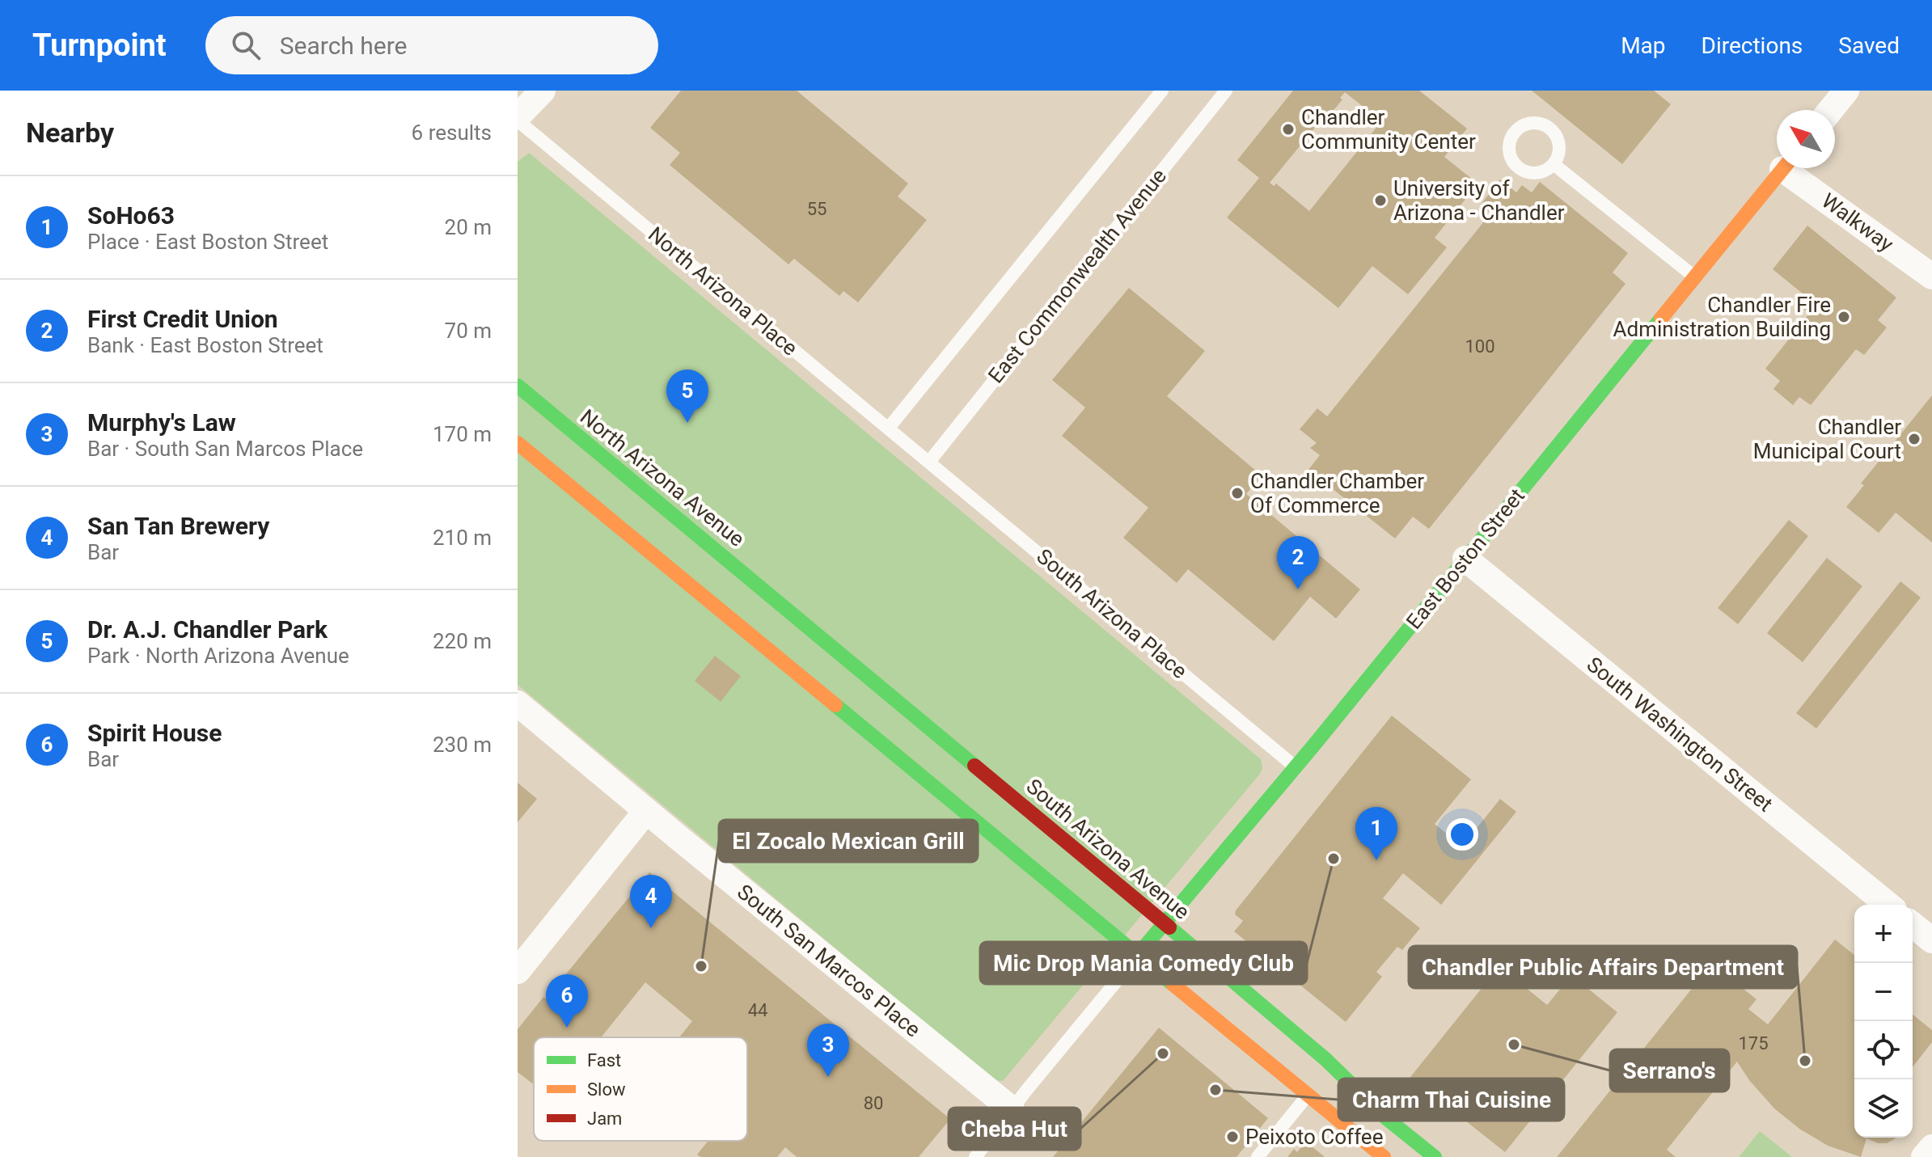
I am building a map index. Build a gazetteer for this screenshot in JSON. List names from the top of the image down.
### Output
{
  "streets": {
    "main road": ["North Arizona Avenue", "East Boston Street", "South Arizona Avenue"],
    "street": ["Walkway", "South Washington Street", "South San Marcos Place"],
    "lane": ["East Commonwealth Avenue", "North Arizona Place", "South Arizona Place"]
  },
  "crossings": [
    ["East Commonwealth Avenue", "North Arizona Place"],
    ["East Commonwealth Avenue", "South Arizona Place"],
    ["North Arizona Place", "South Arizona Place"],
    ["North Arizona Avenue", "South Arizona Avenue"],
    ["East Boston Street", "South Arizona Place"],
    ["East Boston Street", "South Washington Street"],
    ["East Boston Street", "South Arizona Avenue"]
  ],
  "places": [
    "Chandler Community Center",
    "University of Arizona - Chandler",
    "Chandler Fire Administration Building",
    "Chandler Municipal Court",
    "Chandler Chamber Of Commerce",
    "Mic Drop Mania Comedy Club",
    "El Zocalo Mexican Grill",
    "Serrano's",
    "Cheba Hut",
    "Chandler Public Affairs Department",
    "Charm Thai Cuisine",
    "Peixoto Coffee"
  ],
  "house_numbers": [
    "55",
    "100",
    "44",
    "175",
    "80"
  ],
  "legend": ["Fast", "Slow", "Jam"],
  "north": "top left",
  "page": {
    "header": "Turnpoint",
    "search": "Search here",
    "nav": ["Map", "Directions", "Saved"],
    "heading": ["Nearby", "6 results"],
    "list": [
      {
        "mark": "1",
        "name": "SoHo63",
        "note": "Place · East Boston Street",
        "value": "20 m"
      },
      {
        "mark": "2",
        "name": "First Credit Union",
        "note": "Bank · East Boston Street",
        "value": "70 m"
      },
      {
        "mark": "3",
        "name": "Murphy's Law",
        "note": "Bar · South San Marcos Place",
        "value": "170 m"
      },
      {
        "mark": "4",
        "name": "San Tan Brewery",
        "note": "Bar",
        "value": "210 m"
      },
      {
        "mark": "5",
        "name": "Dr. A.J. Chandler Park",
        "note": "Park · North Arizona Avenue",
        "value": "220 m"
      },
      {
        "mark": "6",
        "name": "Spirit House",
        "note": "Bar",
        "value": "230 m"
      }
    ],
    "pins": [
      "5",
      "2",
      "1",
      "4",
      "6",
      "3"
    ],
    "map_buttons": ["+", "−"]
  }
}
